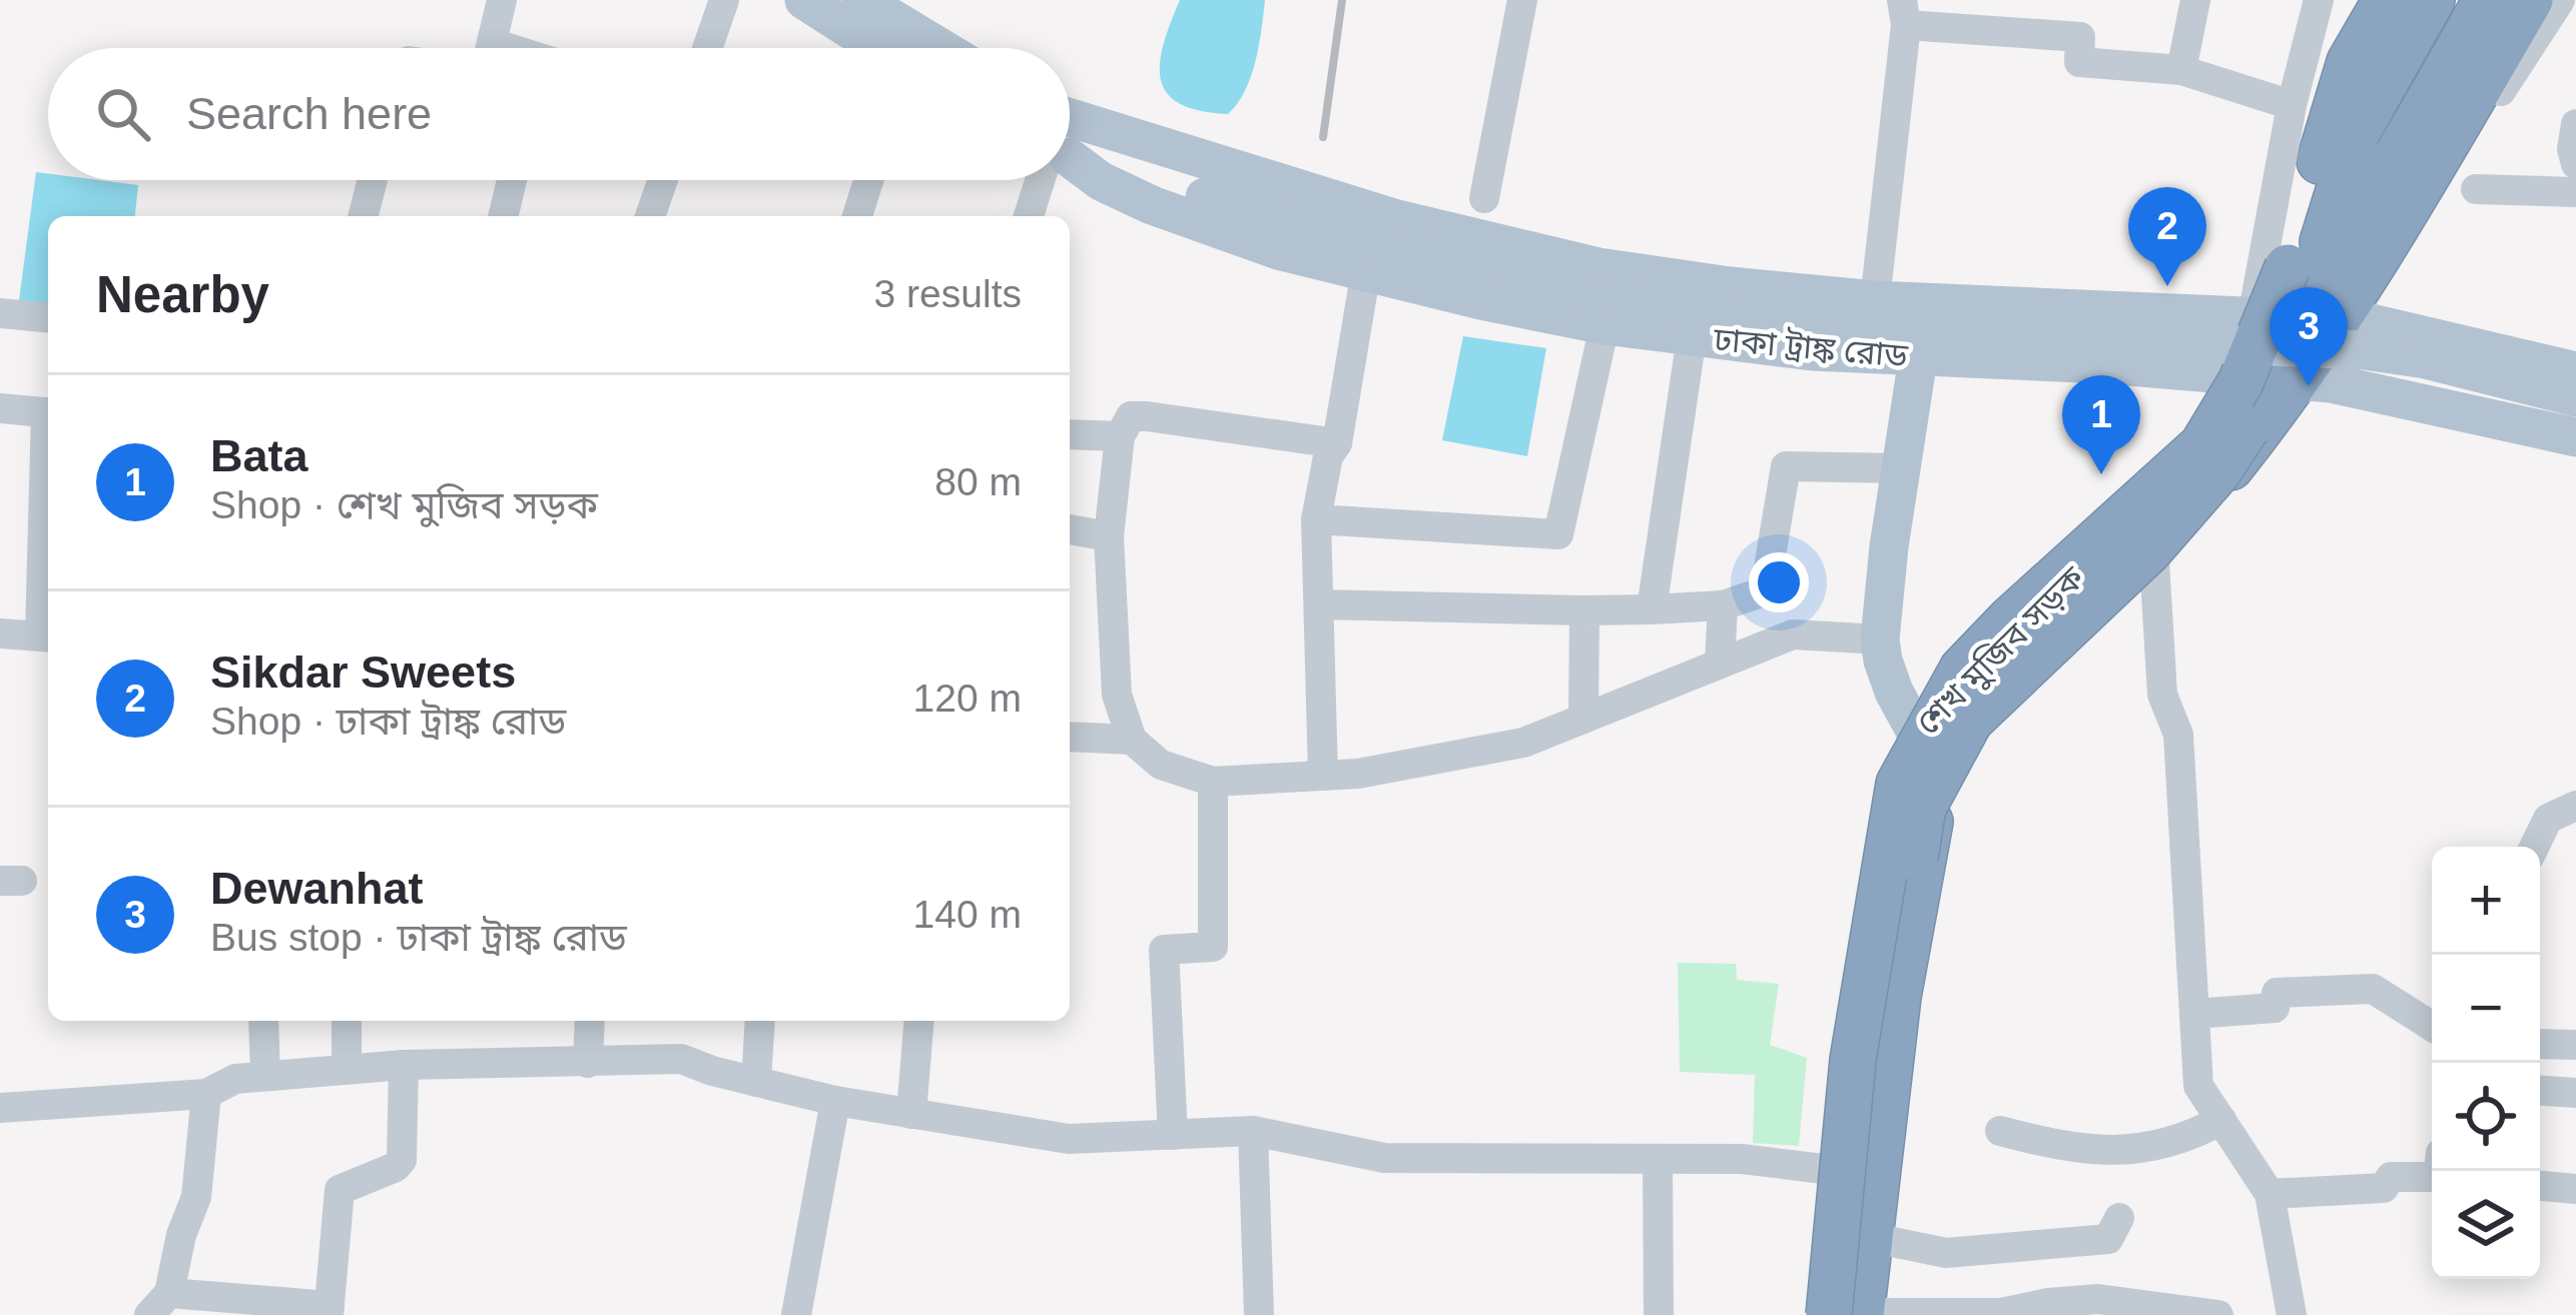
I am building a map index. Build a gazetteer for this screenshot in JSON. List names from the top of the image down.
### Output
{
  "streets": {
    "highway": ["শেখ মুজিব সড়ক"],
    "main road": ["ঢাকা ট্রাঙ্ক রোড"]
  },
  "crossings": [
    ["ঢাকা ট্রাঙ্ক রোড", "শেখ মুজিব সড়ক"]
  ],
  "page": {
    "search": "Search here",
    "pins": ["2", "3", "1"],
    "heading": ["Nearby", "3 results"],
    "list": [
      {
        "mark": "1",
        "name": "Bata",
        "note": "Shop · শেখ মুজিব সড়ক",
        "value": "80 m"
      },
      {
        "mark": "2",
        "name": "Sikdar Sweets",
        "note": "Shop · ঢাকা ট্রাঙ্ক রোড",
        "value": "120 m"
      },
      {
        "mark": "3",
        "name": "Dewanhat",
        "note": "Bus stop · ঢাকা ট্রাঙ্ক রোড",
        "value": "140 m"
      }
    ],
    "map_buttons": ["+", "−"]
  }
}
